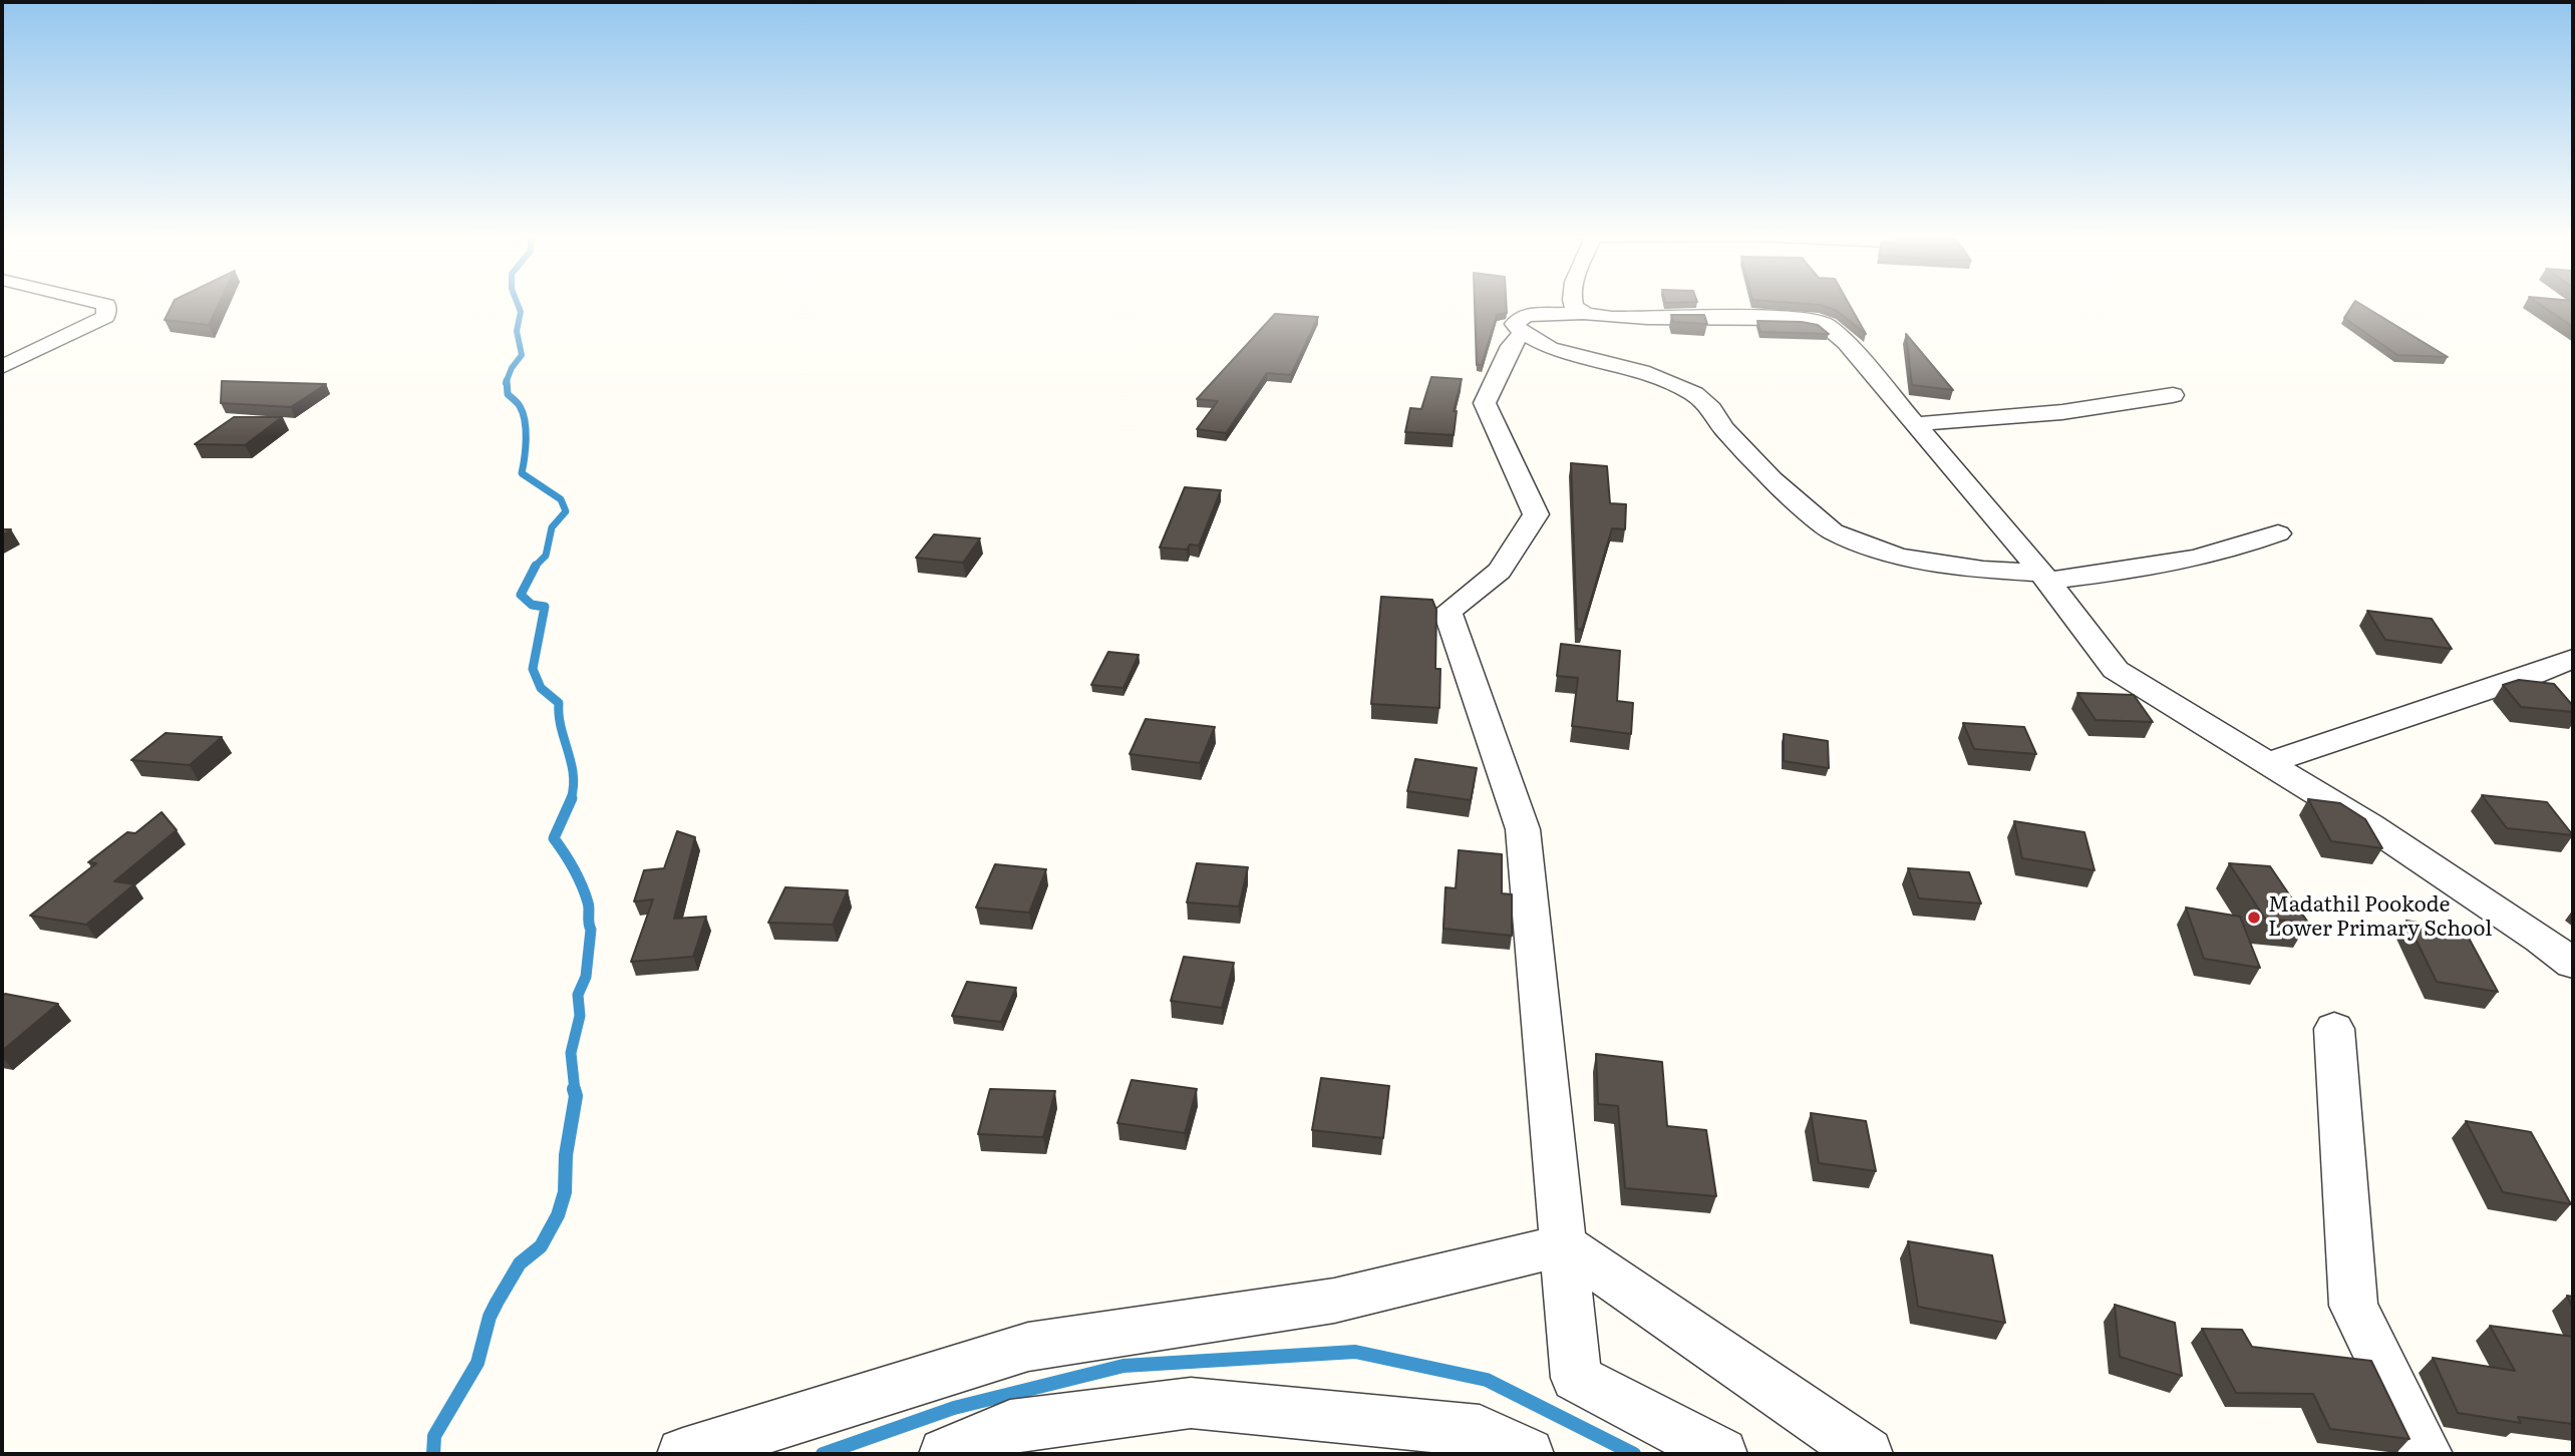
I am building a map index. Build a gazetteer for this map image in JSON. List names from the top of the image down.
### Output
{
  "places": ["Madathil Pookode Lower Primary School"]
}
